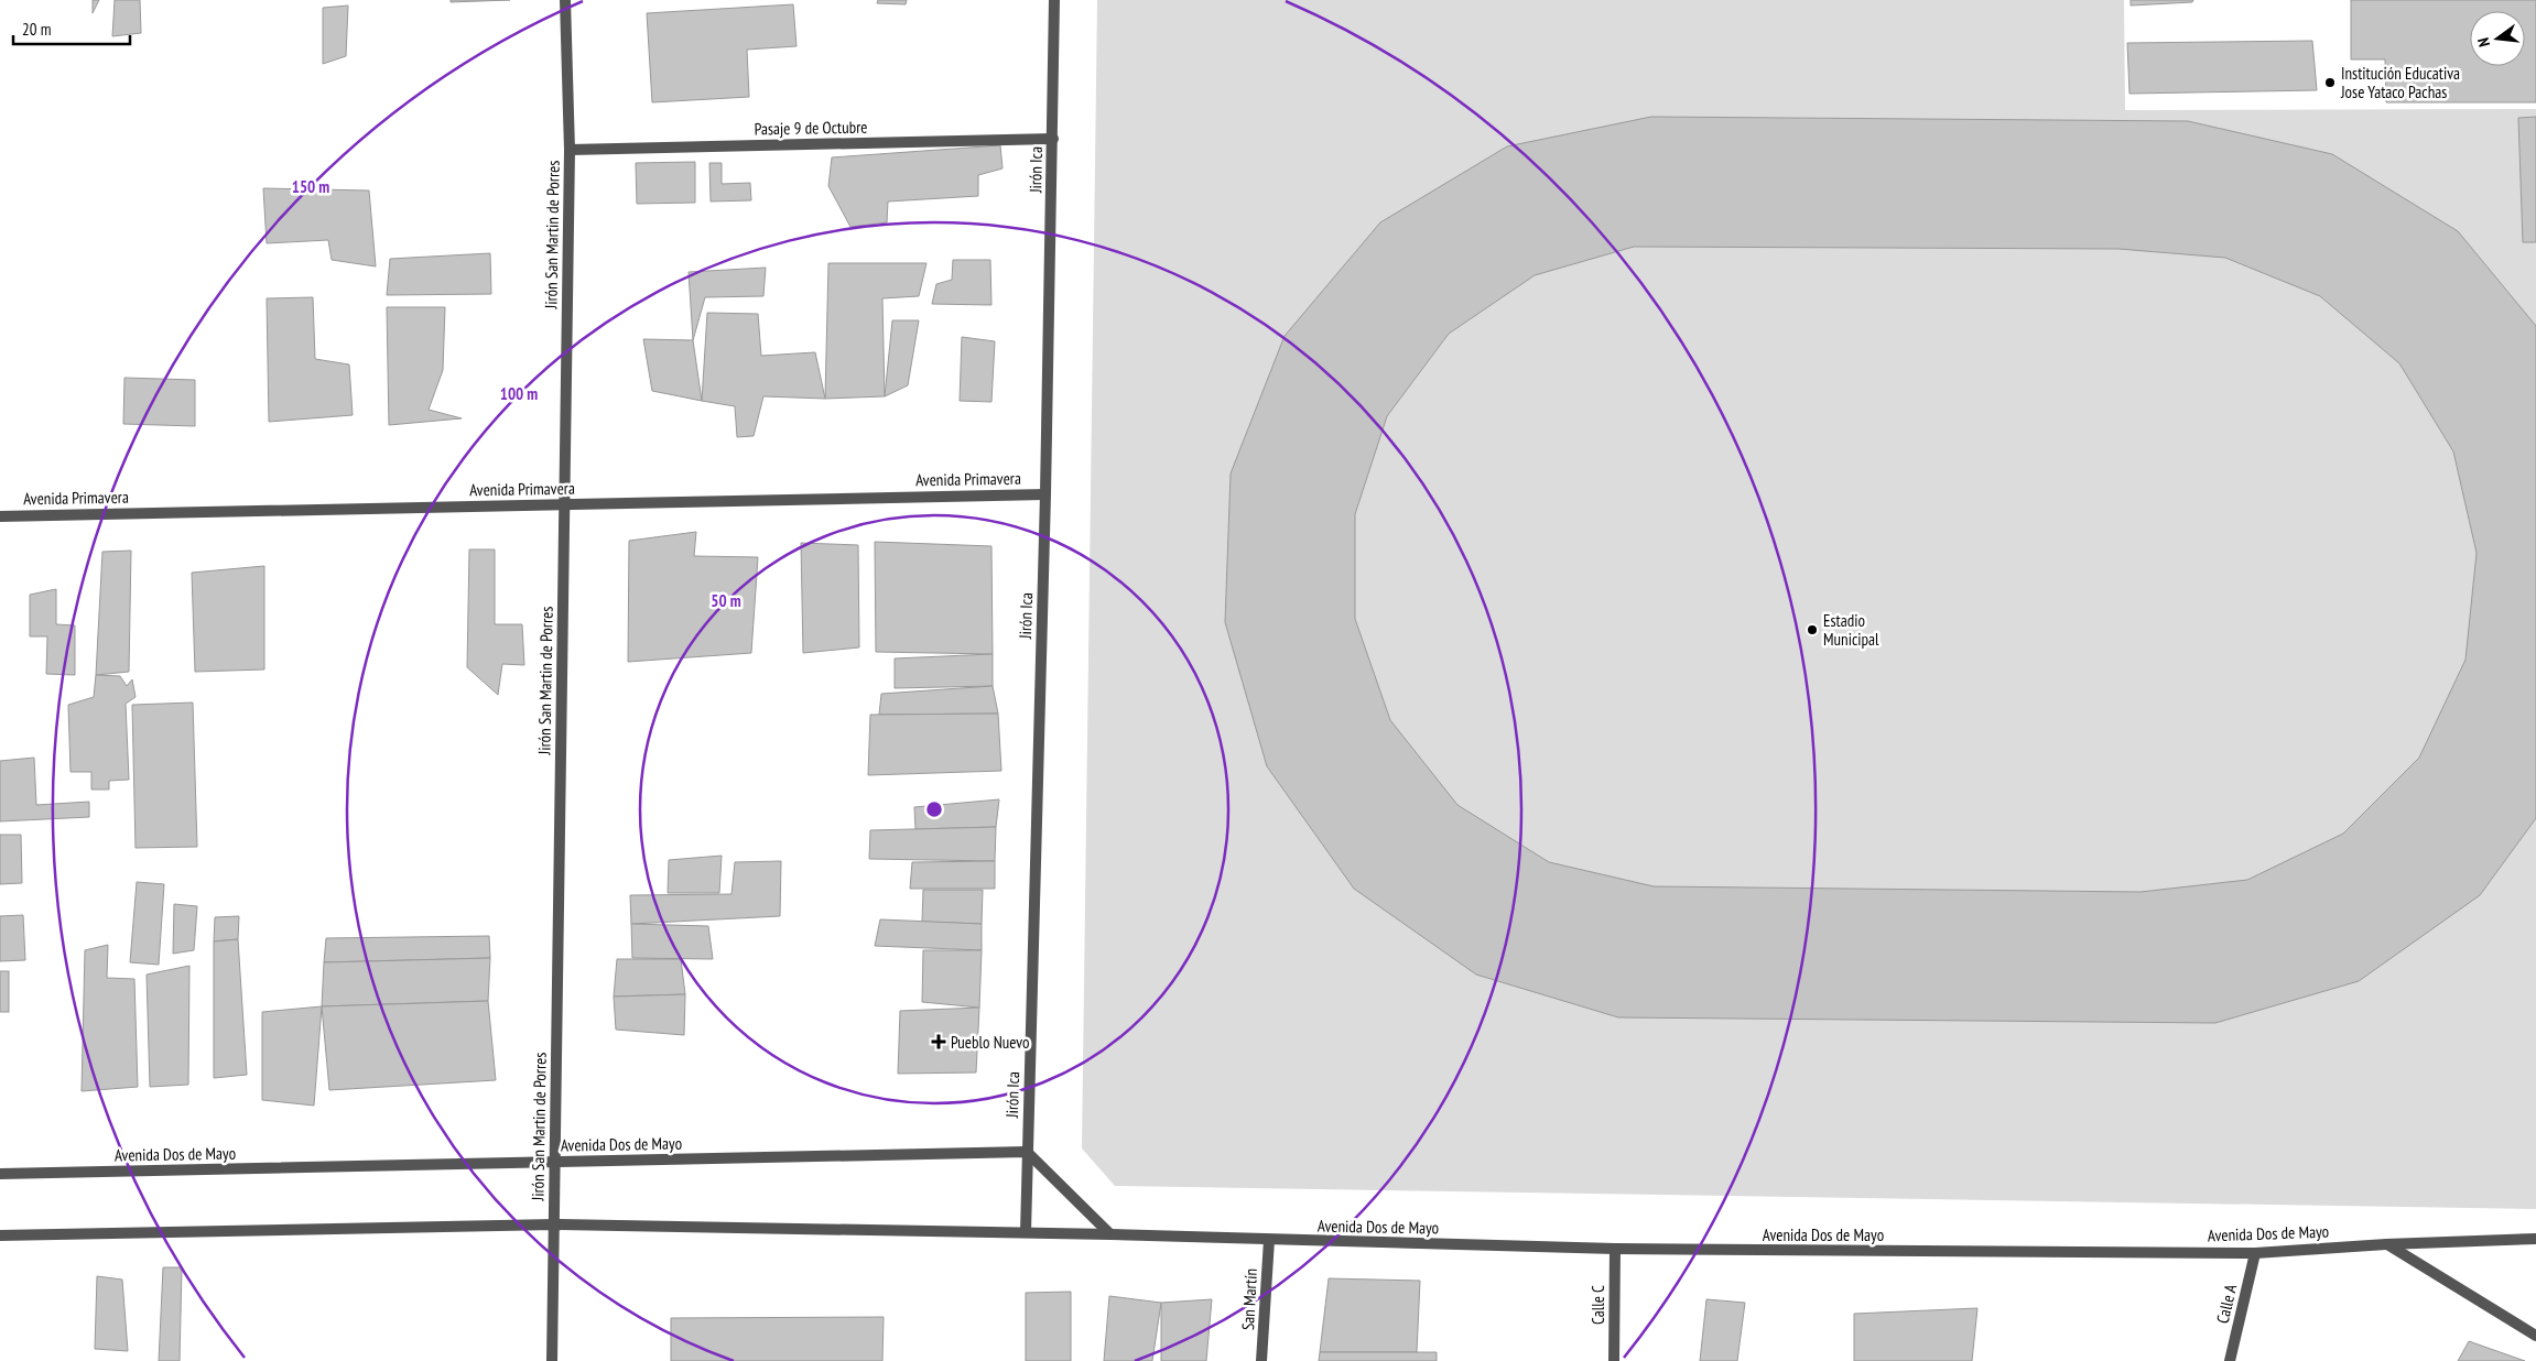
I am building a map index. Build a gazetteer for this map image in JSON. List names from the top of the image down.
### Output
{
  "streets": {
    "street": [
      "Pasaje 9 de Octubre",
      "Jirón Ica",
      "Jirón San Martin de Porres",
      "Avenida Primavera",
      "Avenida Dos de Mayo",
      "San Martín",
      "Calle A",
      "Calle C"
    ]
  },
  "crossings": [
    ["Pasaje 9 de Octubre", "Jirón Ica"],
    ["Pasaje 9 de Octubre", "Jirón San Martin de Porres"],
    ["Jirón Ica", "Avenida Primavera"],
    ["Jirón Ica", "Avenida Dos de Mayo"],
    ["Jirón San Martin de Porres", "Avenida Primavera"],
    ["Jirón San Martin de Porres", "Avenida Dos de Mayo"],
    ["Avenida Dos de Mayo", "San Martín"],
    ["Avenida Dos de Mayo", "Calle A"],
    ["Avenida Dos de Mayo", "Calle C"]
  ],
  "places": {
    "other": ["Institución Educativa Jose Yataco Pachas", "Estadio Municipal"],
    "health": ["Pueblo Nuevo"]
  },
  "scale_bar": "20 m",
  "north": "left",
  "rings": ["150 m", "100 m", "50 m"]
}
